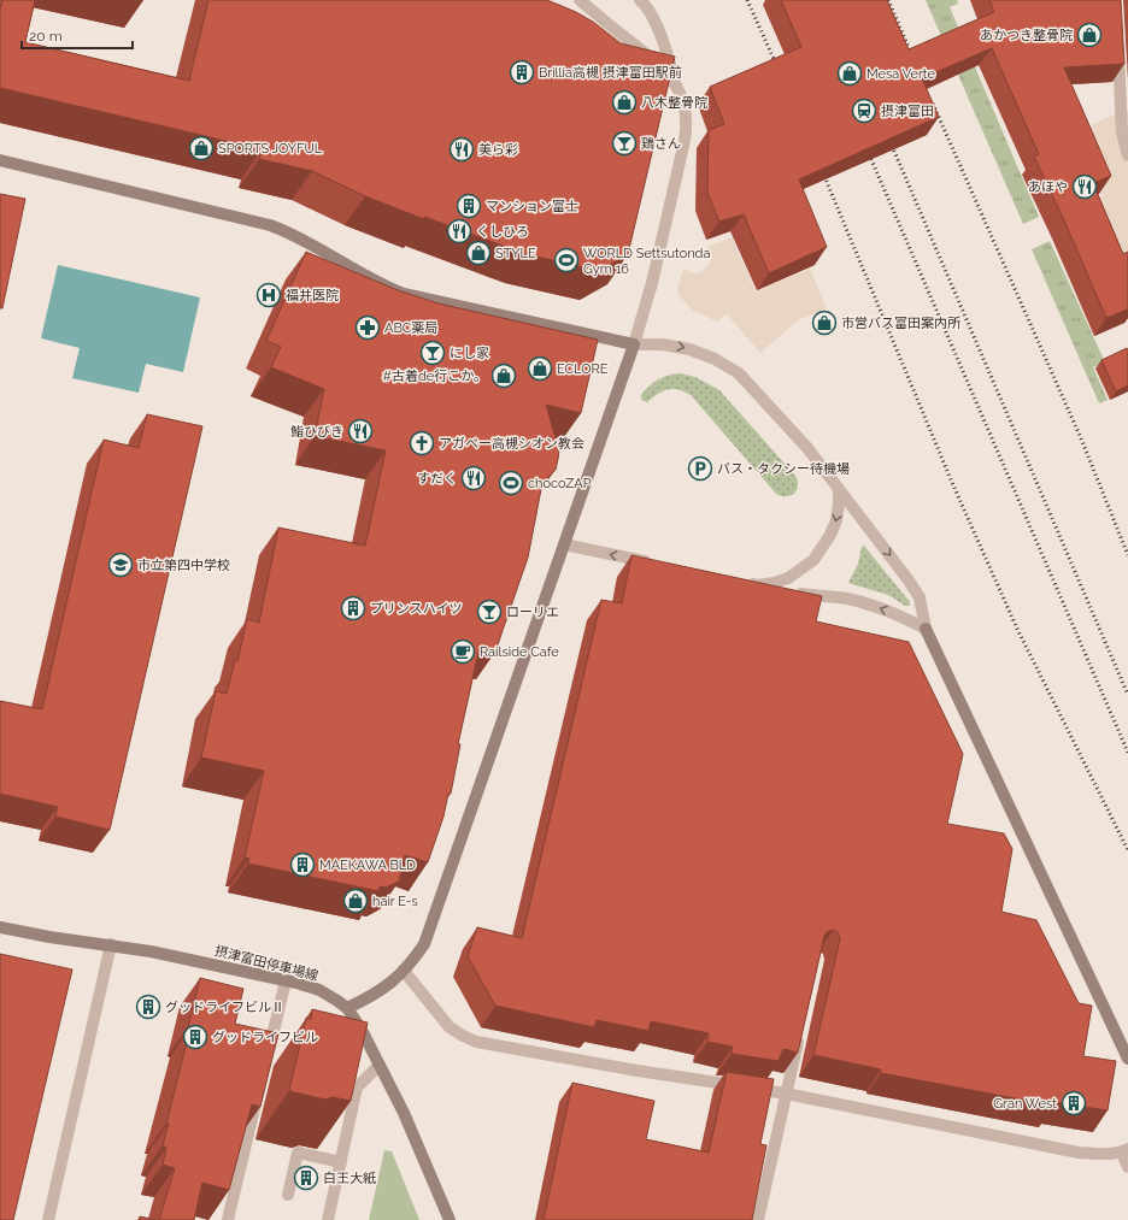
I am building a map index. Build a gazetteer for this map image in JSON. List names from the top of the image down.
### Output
{
  "streets": {
    "street": ["摂津富田停車場線"]
  },
  "places": {
    "shop": [
      "あかつき整骨院",
      "Mesa Verte",
      "八木整骨院",
      "SPORTS JOYFUL",
      "STYLE",
      "市営バス富田案内所",
      "ECLORE",
      "#古着de行こか。",
      "hair E-s"
    ],
    "building": [
      "Brillia高槻 摂津富田駅前",
      "マンション富士",
      "プリンスハイツ",
      "MAEKAWA BLD",
      "グッドライフビルⅡ",
      "グッドライフビル",
      "Gran West",
      "白王大紙"
    ],
    "station": ["摂津富田"],
    "bar": ["鶏さん", "にし家", "ローリエ"],
    "restaurant": [
      "美ら彩",
      "あほや",
      "くしひろ",
      "鮨ひびき",
      "すだく"
    ],
    "sports": ["WORLD Settsutonda Gym 16", "chocoZAP"],
    "hospital": ["福井医院"],
    "pharmacy": ["ABC薬局"],
    "church": ["アガペー高槻シオン教会"],
    "parking": ["バス・タクシー待機場"],
    "school or university": ["市立第四中学校"],
    "cafe": ["Railside Cafe"]
  },
  "scale_bar": "20 m"
}
